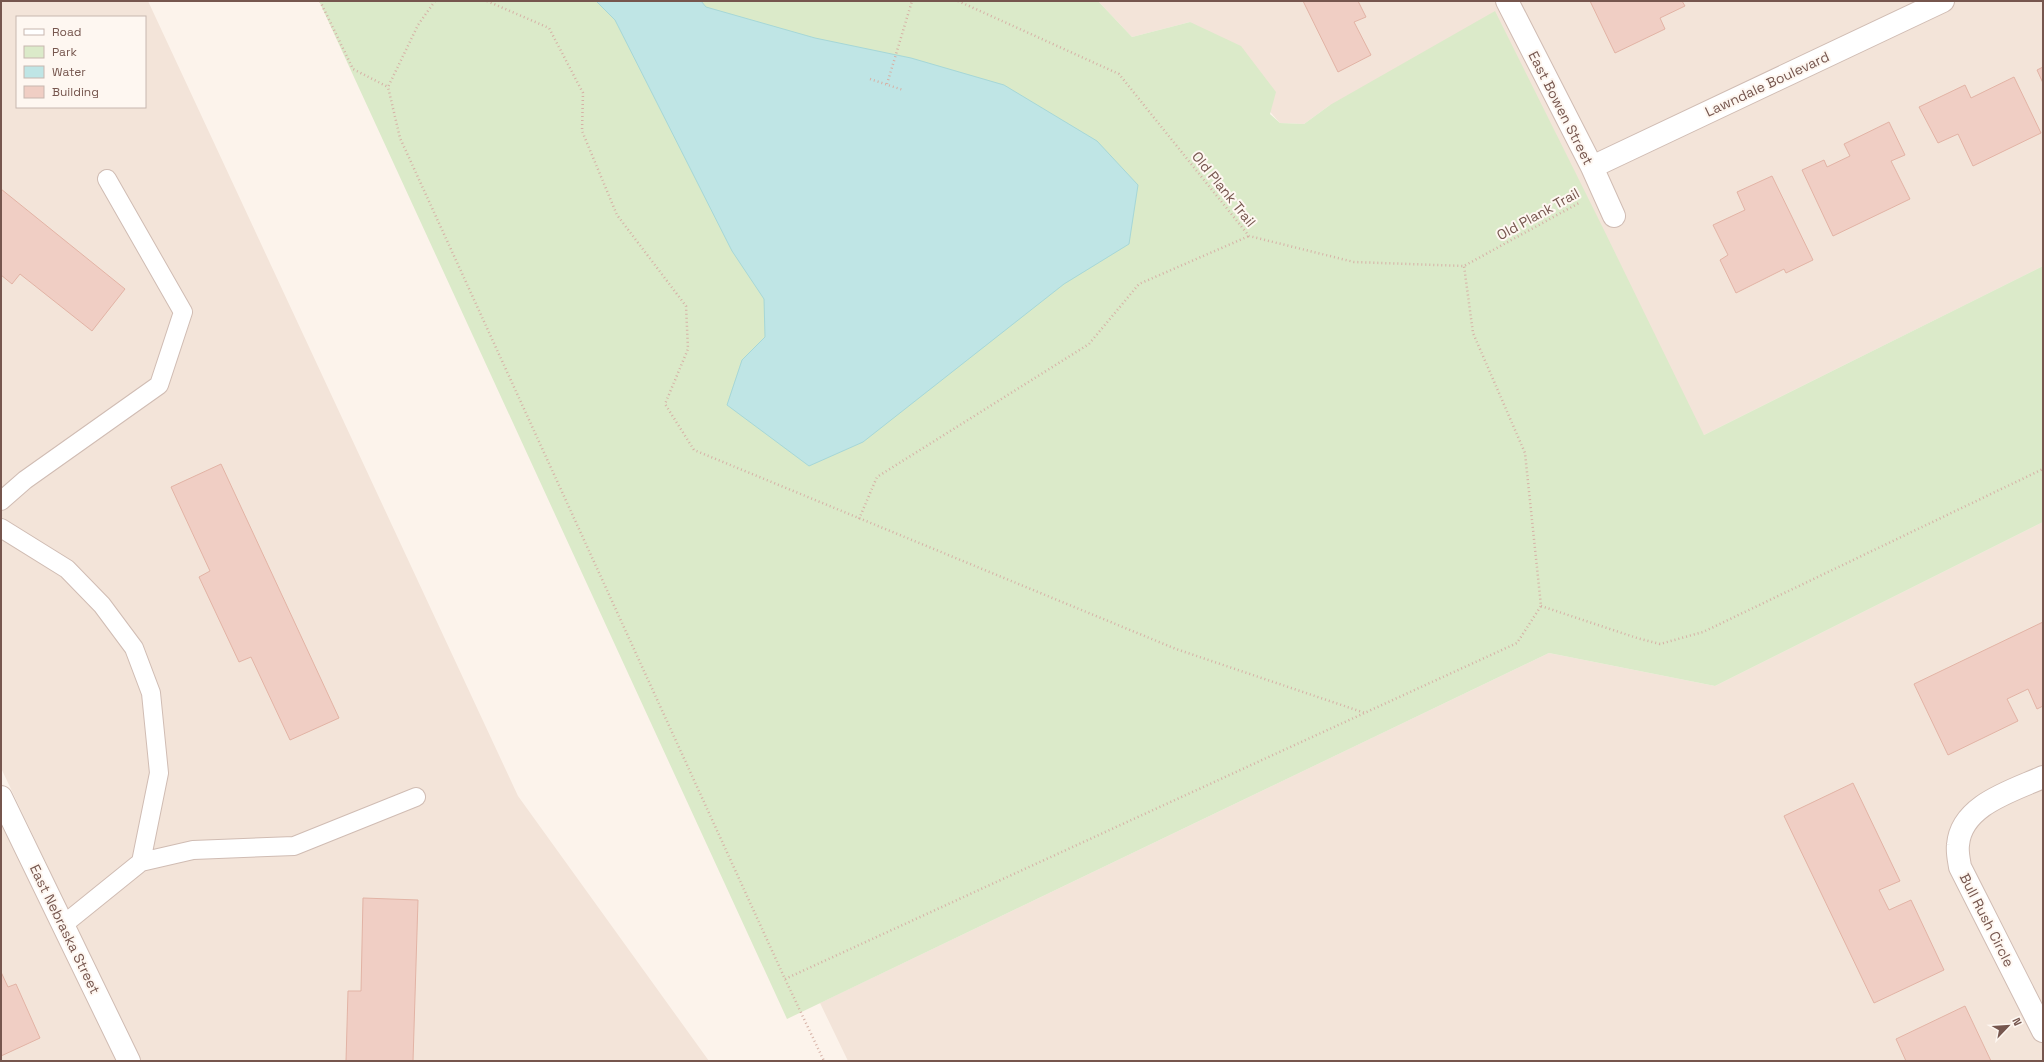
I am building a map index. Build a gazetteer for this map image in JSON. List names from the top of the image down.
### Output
{
  "streets": {
    "street": [
      "Lawndale Boulevard",
      "East Bowen Street",
      "Bull Rush Circle",
      "East Nebraska Street"
    ],
    "path": ["Old Plank Trail"]
  },
  "crossings": [
    ["Lawndale Boulevard", "East Bowen Street"],
    ["East Bowen Street", "Old Plank Trail"]
  ],
  "legend": [
    "Road",
    "Park",
    "Water",
    "Building"
  ],
  "north": "top right"
}
